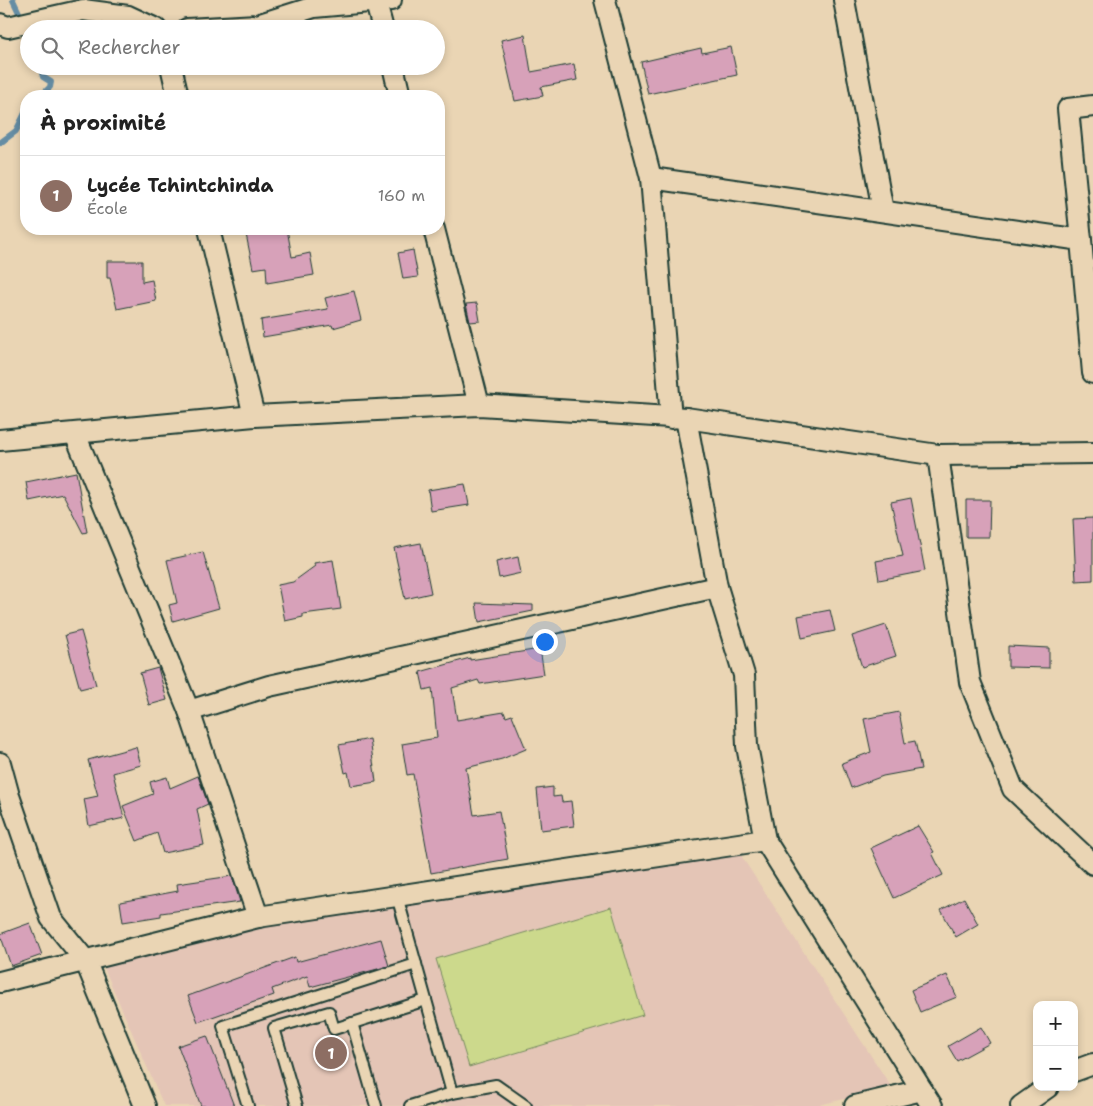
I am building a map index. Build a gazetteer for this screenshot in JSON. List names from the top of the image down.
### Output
{
  "page": {
    "search": "Rechercher",
    "heading": "À proximité",
    "list": [
      {
        "mark": "1",
        "name": "Lycée Tchintchinda",
        "note": "École",
        "value": "160 m"
      }
    ],
    "map_buttons": ["+", "−"],
    "pins": "1"
  }
}
